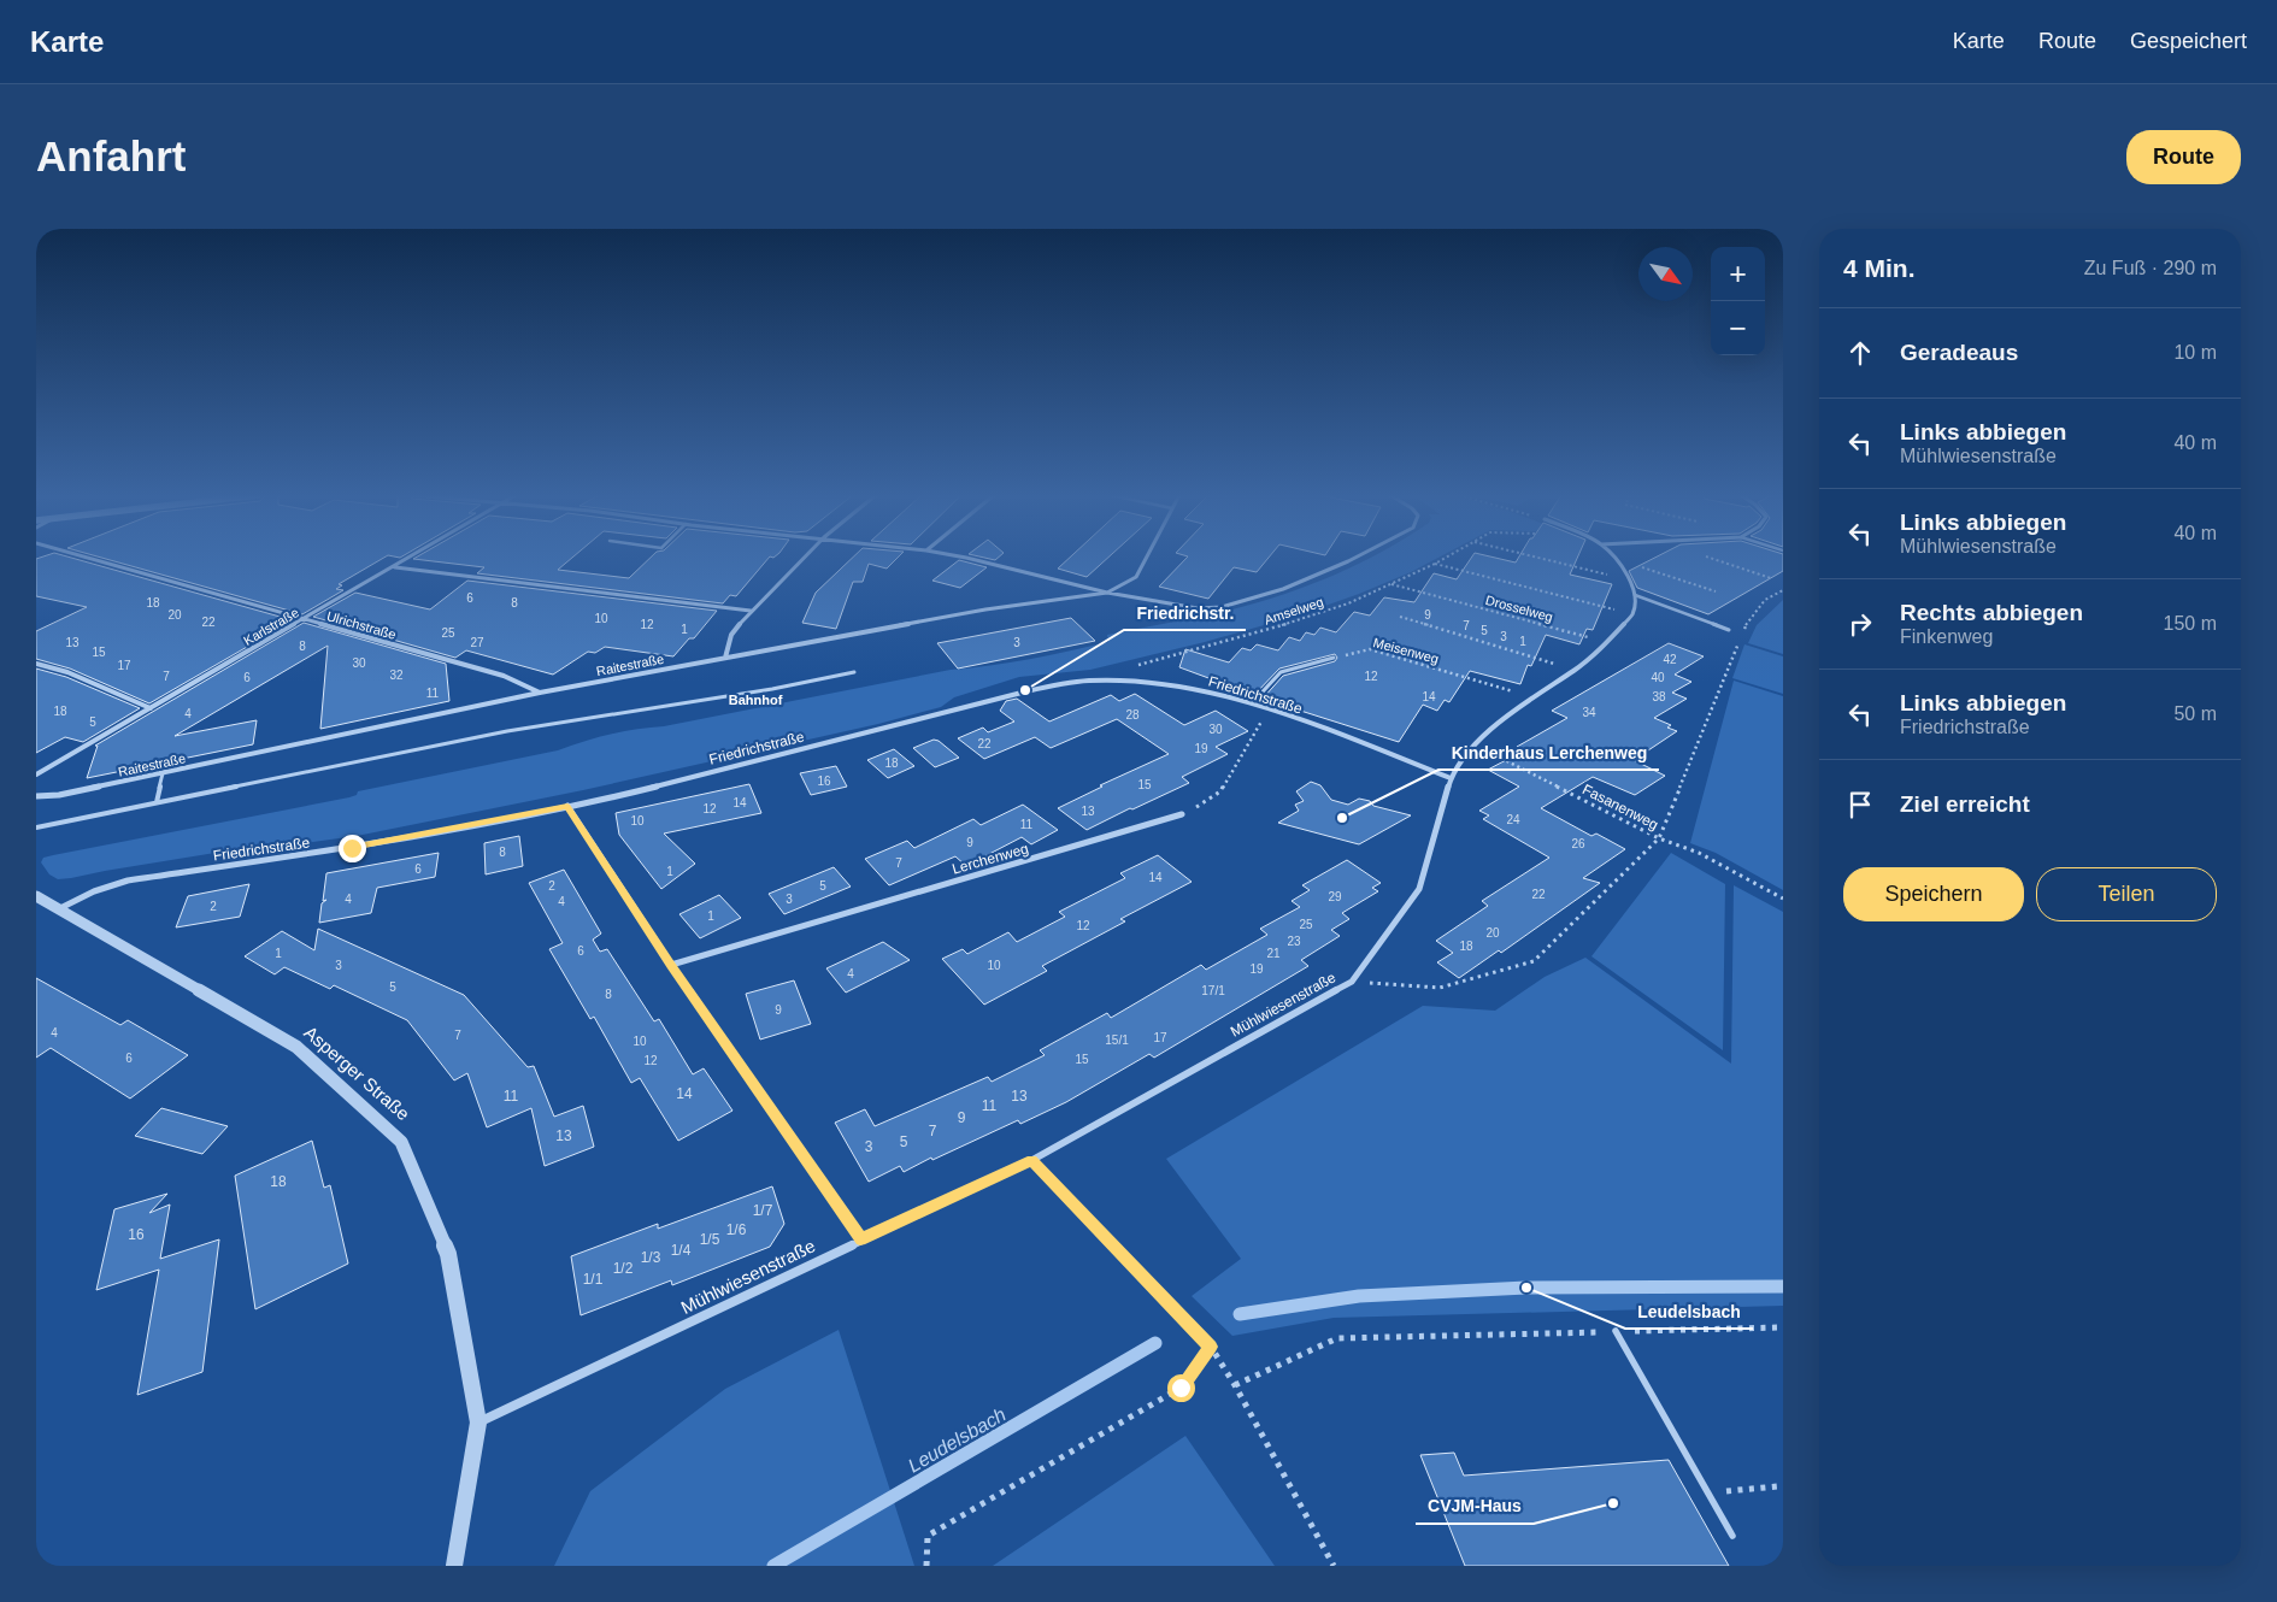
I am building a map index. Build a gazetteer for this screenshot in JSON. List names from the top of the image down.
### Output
{
  "streets": {
    "street": [
      "Ulrichstraße",
      "Karlstraße",
      "Raitestraße",
      "Friedrichstraße",
      "Lerchenweg",
      "Mühlwiesenstraße",
      "Asperger Straße"
    ],
    "path": [
      "Drosselweg",
      "Amselweg",
      "Meisenweg",
      "Fasanenweg"
    ]
  },
  "crossings": [
    ["Drosselweg", "Amselweg"],
    ["Drosselweg", "Mühlwiesenstraße"],
    ["Amselweg", "Friedrichstraße"],
    ["Ulrichstraße", "Karlstraße"],
    ["Ulrichstraße", "Raitestraße"],
    ["Meisenweg", "Mühlwiesenstraße"],
    ["Friedrichstraße", "Mühlwiesenstraße"],
    ["Friedrichstraße", "Asperger Straße"],
    ["Fasanenweg", "Mühlwiesenstraße"],
    ["Mühlwiesenstraße", "Asperger Straße"]
  ],
  "districts": ["Bahnhof"],
  "water": ["Leudelsbach"],
  "places": [
    "Friedrichstr.",
    "Kinderhaus Lerchenweg",
    "Leudelsbach",
    "CVJM-Haus"
  ],
  "house_numbers": [
    "6",
    "18",
    "8",
    "20",
    "9",
    "10",
    "22",
    "12",
    "7",
    "1",
    "5",
    "25",
    "3",
    "1",
    "13",
    "27",
    "3",
    "8",
    "15",
    "42",
    "30",
    "17",
    "32",
    "7",
    "12",
    "6",
    "40",
    "11",
    "14",
    "38",
    "18",
    "34",
    "4",
    "28",
    "5",
    "30",
    "22",
    "19",
    "18",
    "16",
    "15",
    "14",
    "12",
    "13",
    "24",
    "10",
    "11",
    "9",
    "26",
    "8",
    "7",
    "6",
    "1",
    "14",
    "2",
    "5",
    "22",
    "29",
    "4",
    "3",
    "4",
    "2",
    "1",
    "25",
    "12",
    "20",
    "23",
    "18",
    "6",
    "1",
    "21",
    "3",
    "10",
    "19",
    "4",
    "5",
    "17/1",
    "8",
    "9",
    "4",
    "7",
    "17",
    "15/1",
    "10",
    "6",
    "15",
    "12",
    "14",
    "11",
    "13",
    "11",
    "9",
    "7",
    "13",
    "5",
    "3",
    "18",
    "1/7",
    "1/6",
    "16",
    "1/5",
    "1/4",
    "1/3",
    "1/2",
    "1/1"
  ],
  "north": "bottom right",
  "page": {
    "header": "Karte",
    "nav": ["Karte", "Route", "Gespeichert"],
    "buttons": [
      "Route",
      ["Speichern", "Teilen"]
    ],
    "title": "Anfahrt",
    "heading": ["4 Min.", "Zu Fuß · 290 m"],
    "map_buttons": ["+", "−"],
    "list": [
      ["Geradeaus", "10 m"],
      ["Links abbiegen", "Mühlwiesenstraße", "40 m"],
      ["Links abbiegen", "Mühlwiesenstraße", "40 m"],
      ["Rechts abbiegen", "Finkenweg", "150 m"],
      ["Links abbiegen", "Friedrichstraße", "50 m"],
      "Ziel erreicht"
    ]
  }
}
